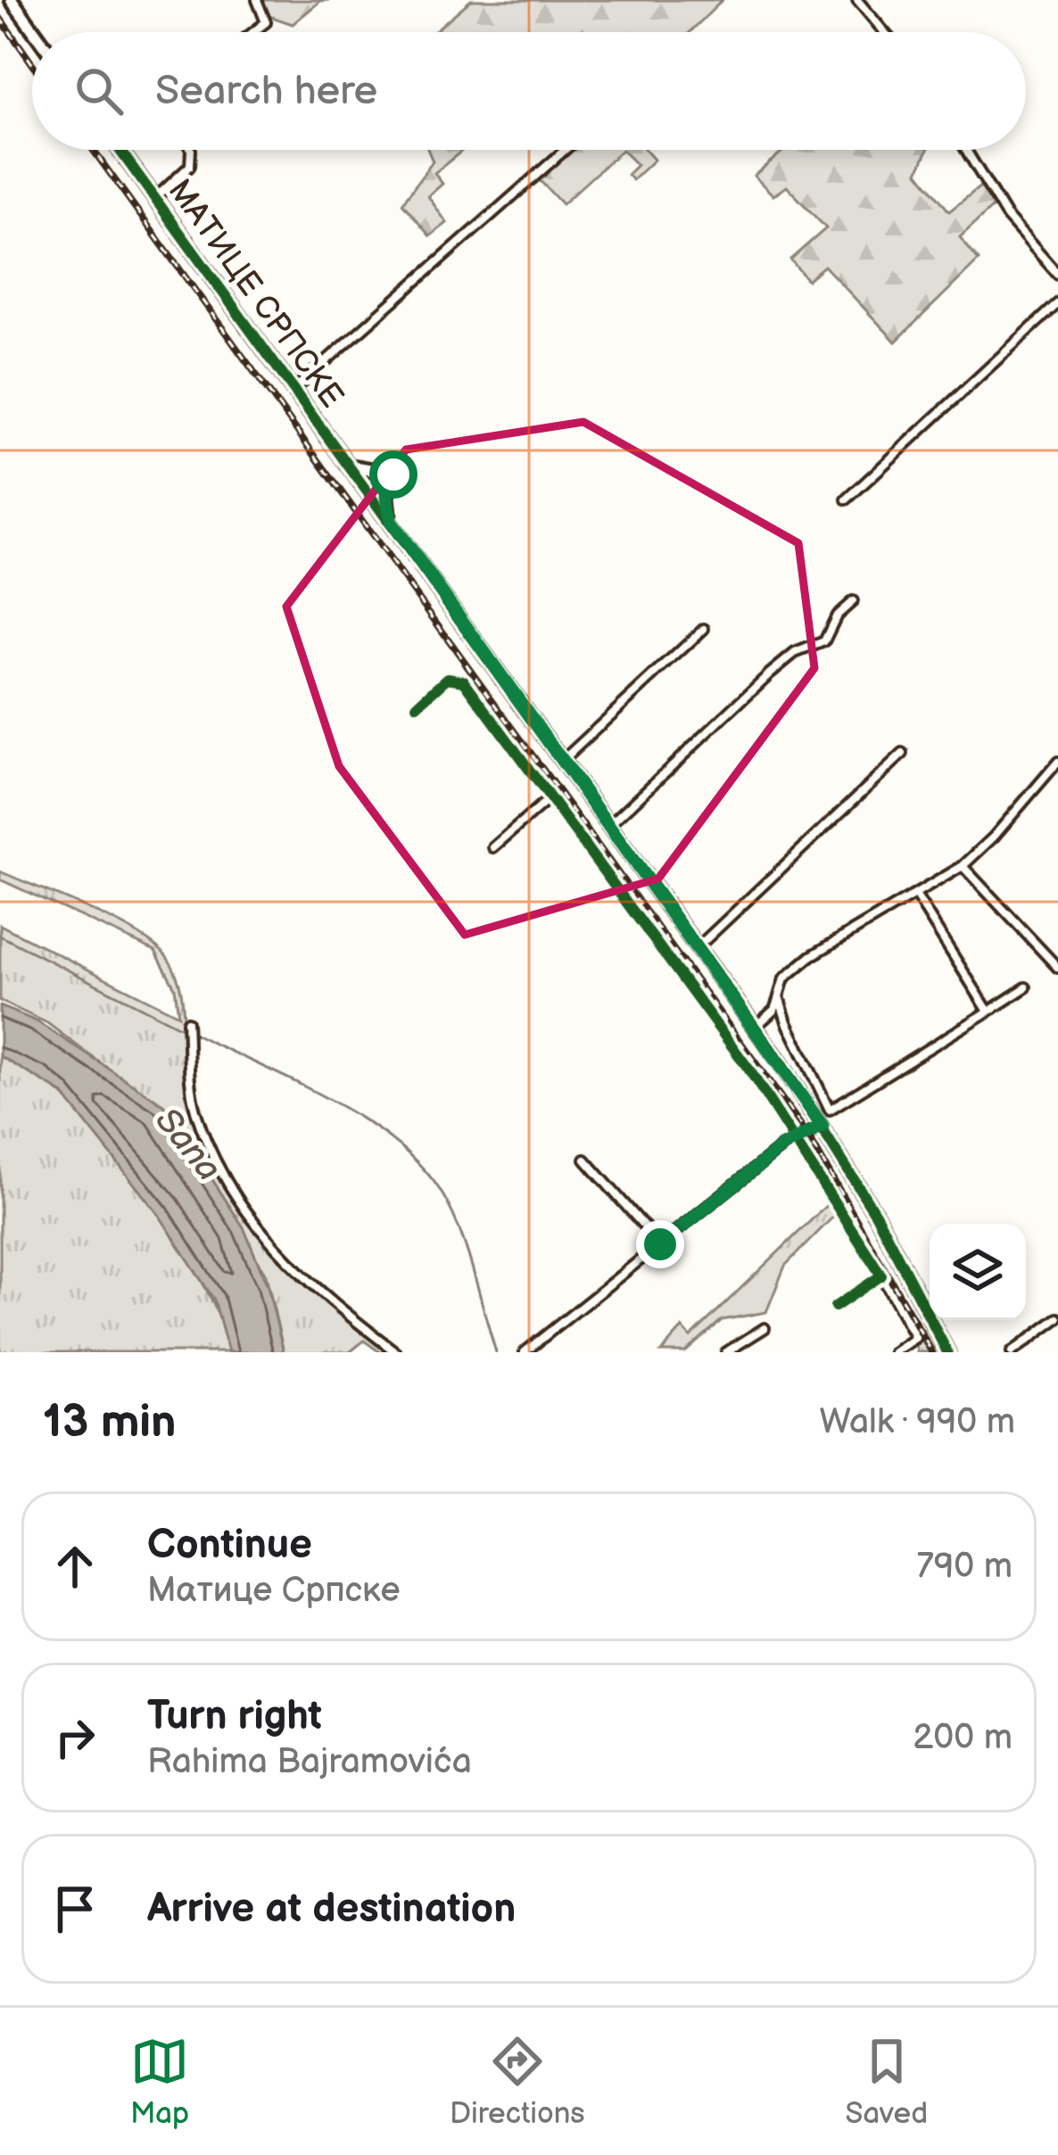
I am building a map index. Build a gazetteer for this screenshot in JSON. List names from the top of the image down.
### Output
{
  "streets": {
    "main road": ["МАТИЦЕ СРПСКЕ"]
  },
  "water": ["Sana"],
  "page": {
    "search": "Search here",
    "heading": ["13 min", "Walk · 990 m"],
    "list": [
      ["Continue", "Матице Српске", "790 m"],
      ["Turn right", "Rahima Bajramovića", "200 m"],
      "Arrive at destination"
    ],
    "nav": ["Map", "Directions", "Saved"]
  }
}
